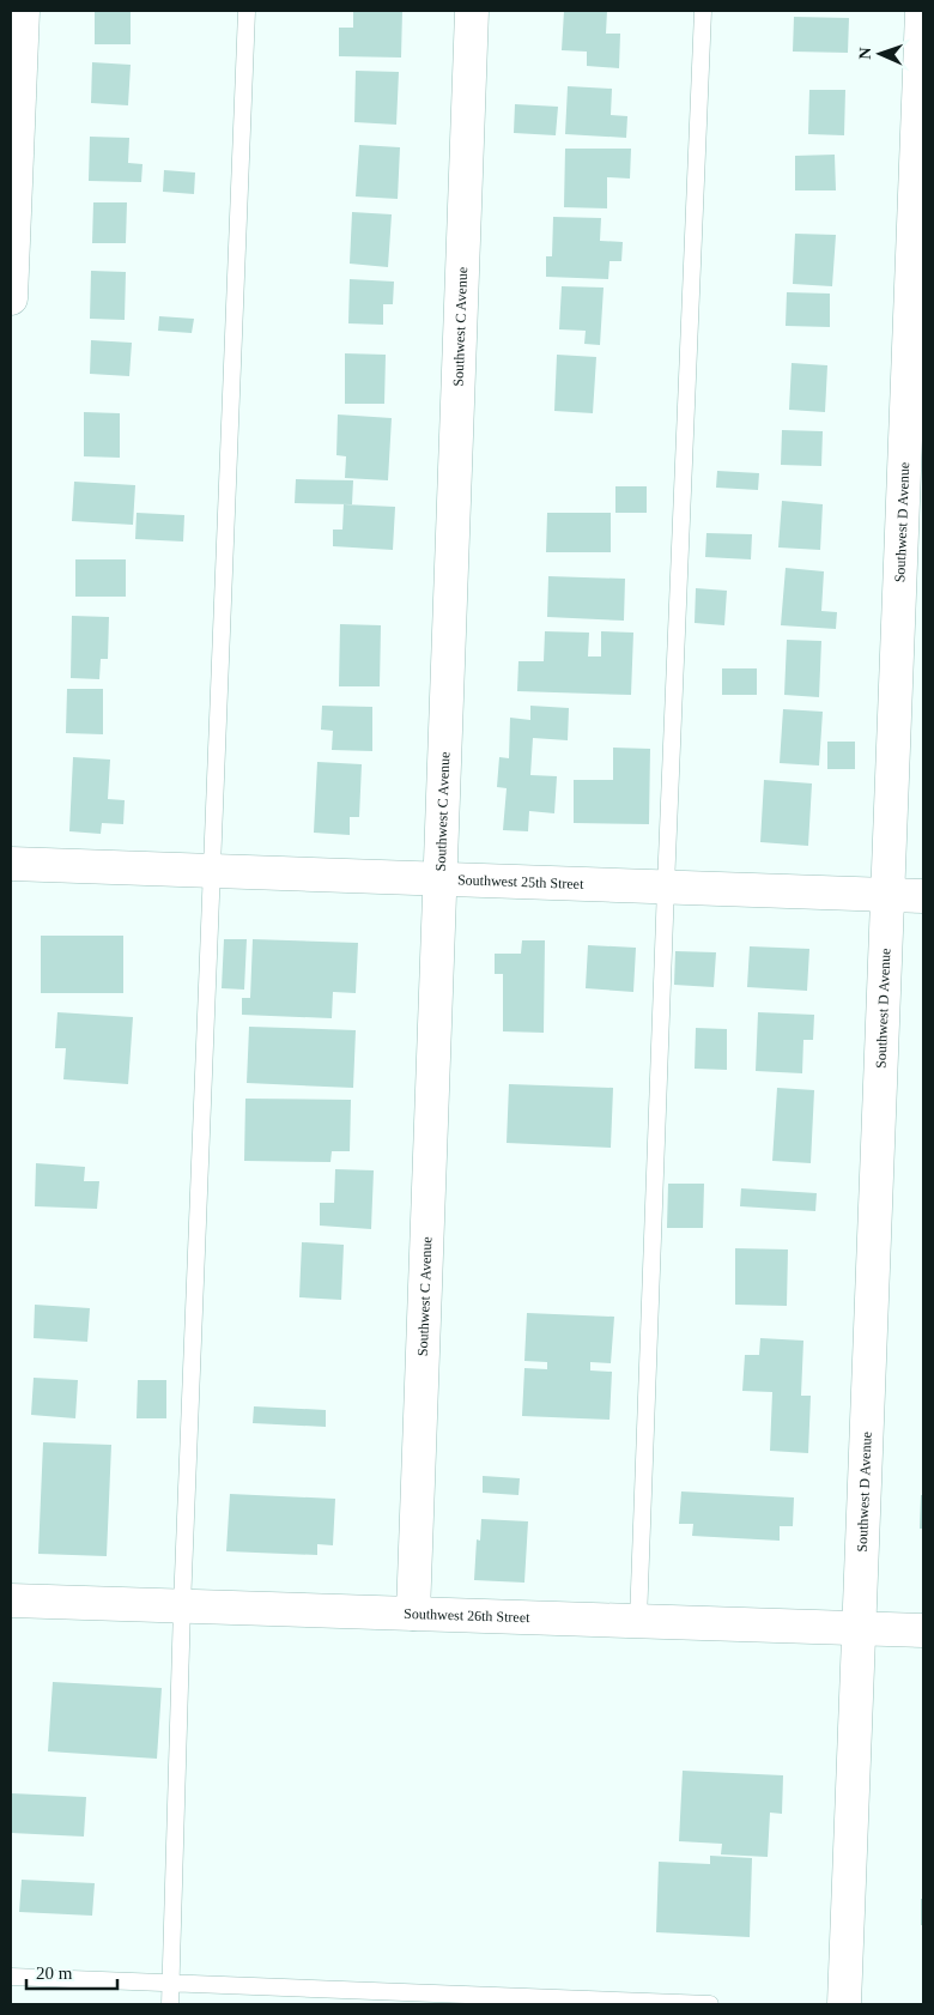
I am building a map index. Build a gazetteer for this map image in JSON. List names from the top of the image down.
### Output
{
  "streets": {
    "street": [
      "Southwest C Avenue",
      "Southwest D Avenue",
      "Southwest 25th Street",
      "Southwest 26th Street"
    ]
  },
  "crossings": [
    ["Southwest C Avenue", "Southwest 25th Street"],
    ["Southwest C Avenue", "Southwest 26th Street"],
    ["Southwest D Avenue", "Southwest 25th Street"],
    ["Southwest D Avenue", "Southwest 26th Street"]
  ],
  "scale_bar": "20 m",
  "north": "left"
}
